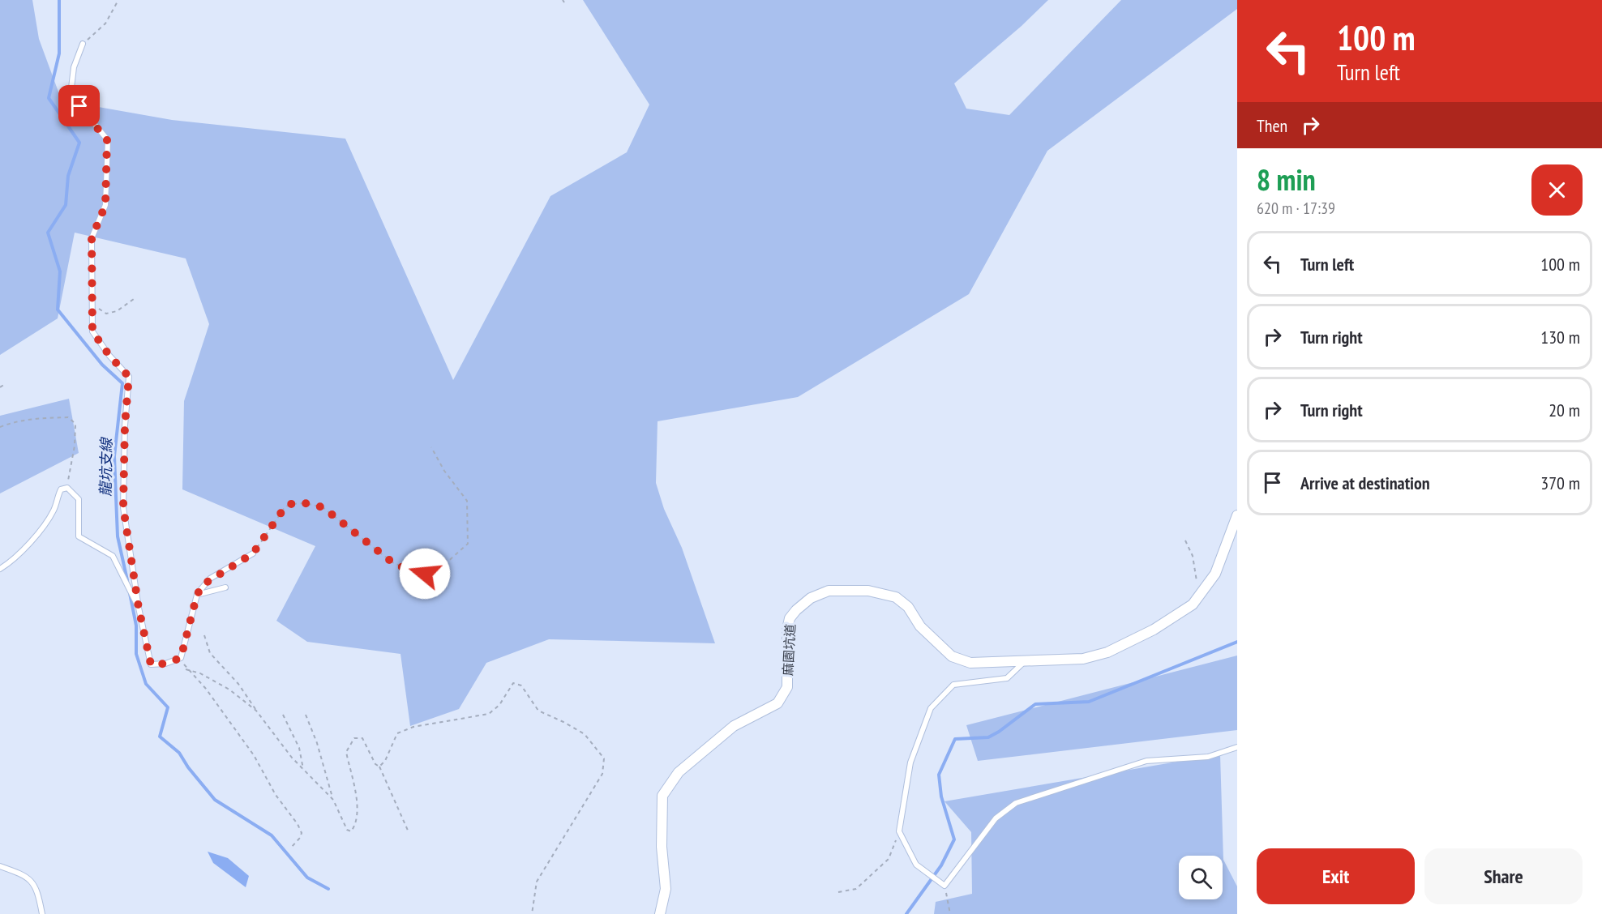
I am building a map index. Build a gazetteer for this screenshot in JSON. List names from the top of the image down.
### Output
{
  "streets": {
    "street": ["麻園坑道"]
  },
  "water": ["龍坑支線"],
  "page": {
    "turn": ["100 m", "Turn left"],
    "then": "Then",
    "heading": ["8 min", "620 m · 17:39"],
    "list": [
      {
        "name": "Turn left",
        "value": "100 m"
      },
      {
        "name": "Turn right",
        "value": "130 m"
      },
      {
        "name": "Turn right",
        "value": "20 m"
      },
      {
        "name": "Arrive at destination",
        "value": "370 m"
      }
    ],
    "buttons": ["Exit", "Share"]
  }
}
